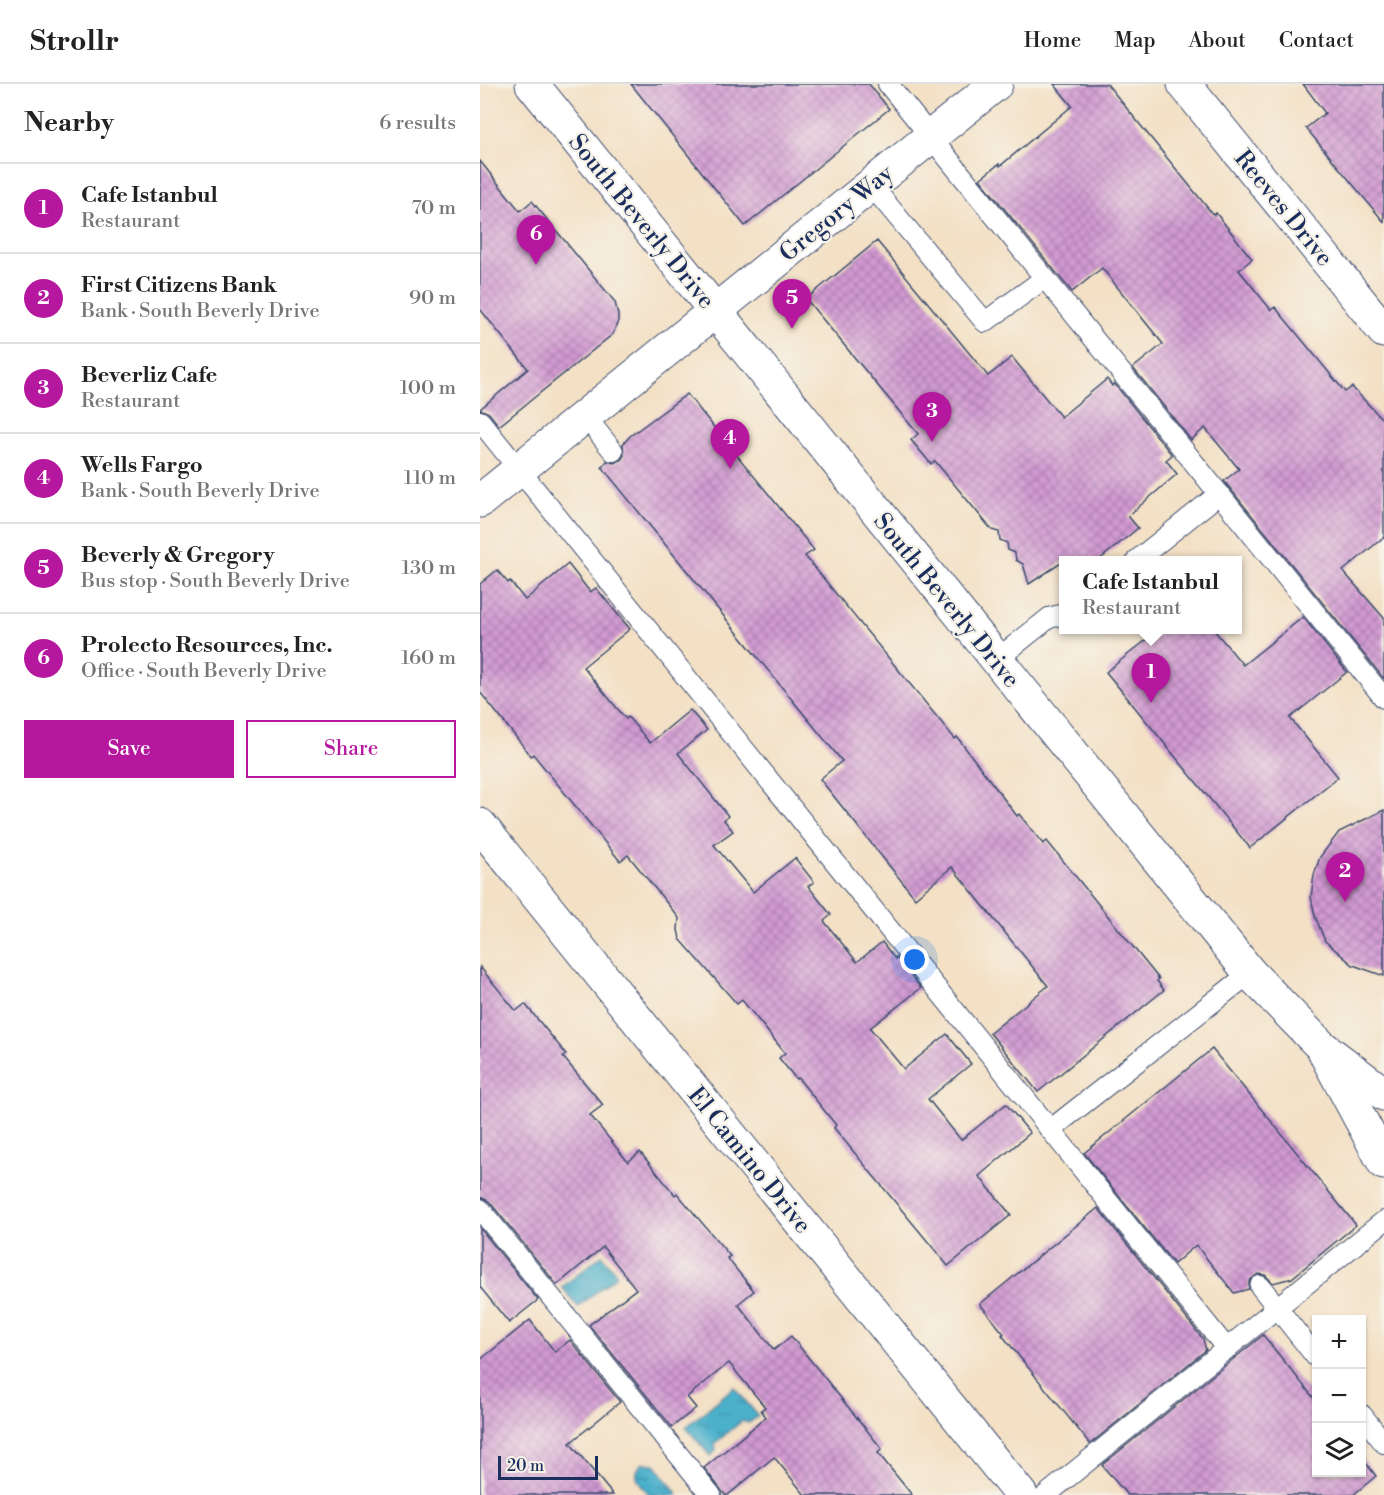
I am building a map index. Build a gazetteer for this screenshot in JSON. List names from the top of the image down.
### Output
{
  "streets": {
    "street": [
      "Reeves Drive",
      "Gregory Way",
      "South Beverly Drive",
      "El Camino Drive"
    ]
  },
  "crossings": [
    ["Gregory Way", "South Beverly Drive"]
  ],
  "scale_bar": "20 m",
  "page": {
    "header": "Strollr",
    "nav": [
      "Home",
      "Map",
      "About",
      "Contact"
    ],
    "heading": ["Nearby", "6 results"],
    "list": [
      {
        "mark": "1",
        "name": "Cafe Istanbul",
        "note": "Restaurant",
        "value": "70 m"
      },
      {
        "mark": "2",
        "name": "First Citizens Bank",
        "note": "Bank · South Beverly Drive",
        "value": "90 m"
      },
      {
        "mark": "3",
        "name": "Beverliz Cafe",
        "note": "Restaurant",
        "value": "100 m"
      },
      {
        "mark": "4",
        "name": "Wells Fargo",
        "note": "Bank · South Beverly Drive",
        "value": "110 m"
      },
      {
        "mark": "5",
        "name": "Beverly & Gregory",
        "note": "Bus stop · South Beverly Drive",
        "value": "130 m"
      },
      {
        "mark": "6",
        "name": "Prolecto Resources, Inc.",
        "note": "Office · South Beverly Drive",
        "value": "160 m"
      }
    ],
    "pins": [
      "6",
      "5",
      "3",
      "4",
      "1",
      "2"
    ],
    "popup": ["Cafe Istanbul", "Restaurant"],
    "buttons": ["Save", "Share"],
    "map_buttons": ["+", "−"],
    "scale": "20 m"
  }
}
